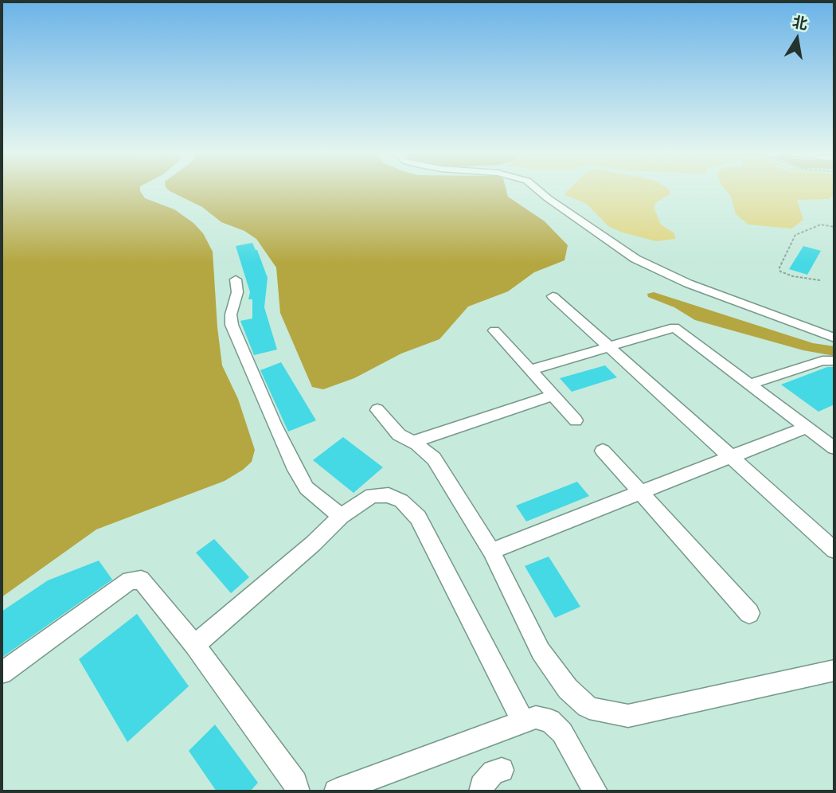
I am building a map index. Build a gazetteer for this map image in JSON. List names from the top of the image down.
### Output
{
  "north": "top"
}
